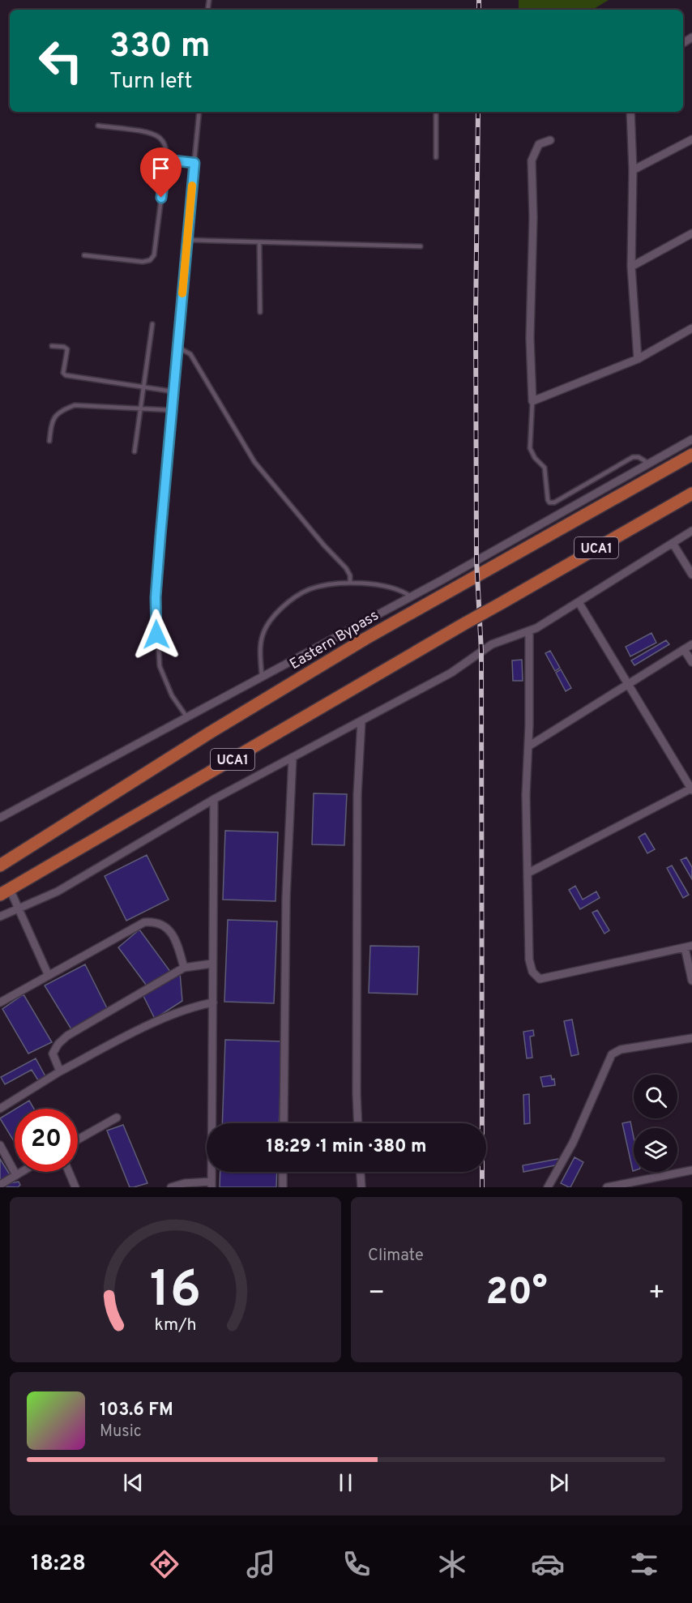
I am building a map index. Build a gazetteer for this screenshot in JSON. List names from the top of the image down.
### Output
{
  "streets": {
    "main road": ["UCA1", "Eastern Bypass"]
  },
  "page": {
    "turn": ["330 m", "Turn left"],
    "limit": "20",
    "trip": "18:29 · 1 min · 380 m",
    "tile": "Climate",
    "heat": ["−", "20°", "+"],
    "song": ["103.6 FM", "Music"],
    "tabs": "18:28",
    "gauge": ["16", "km/h"]
  }
}
